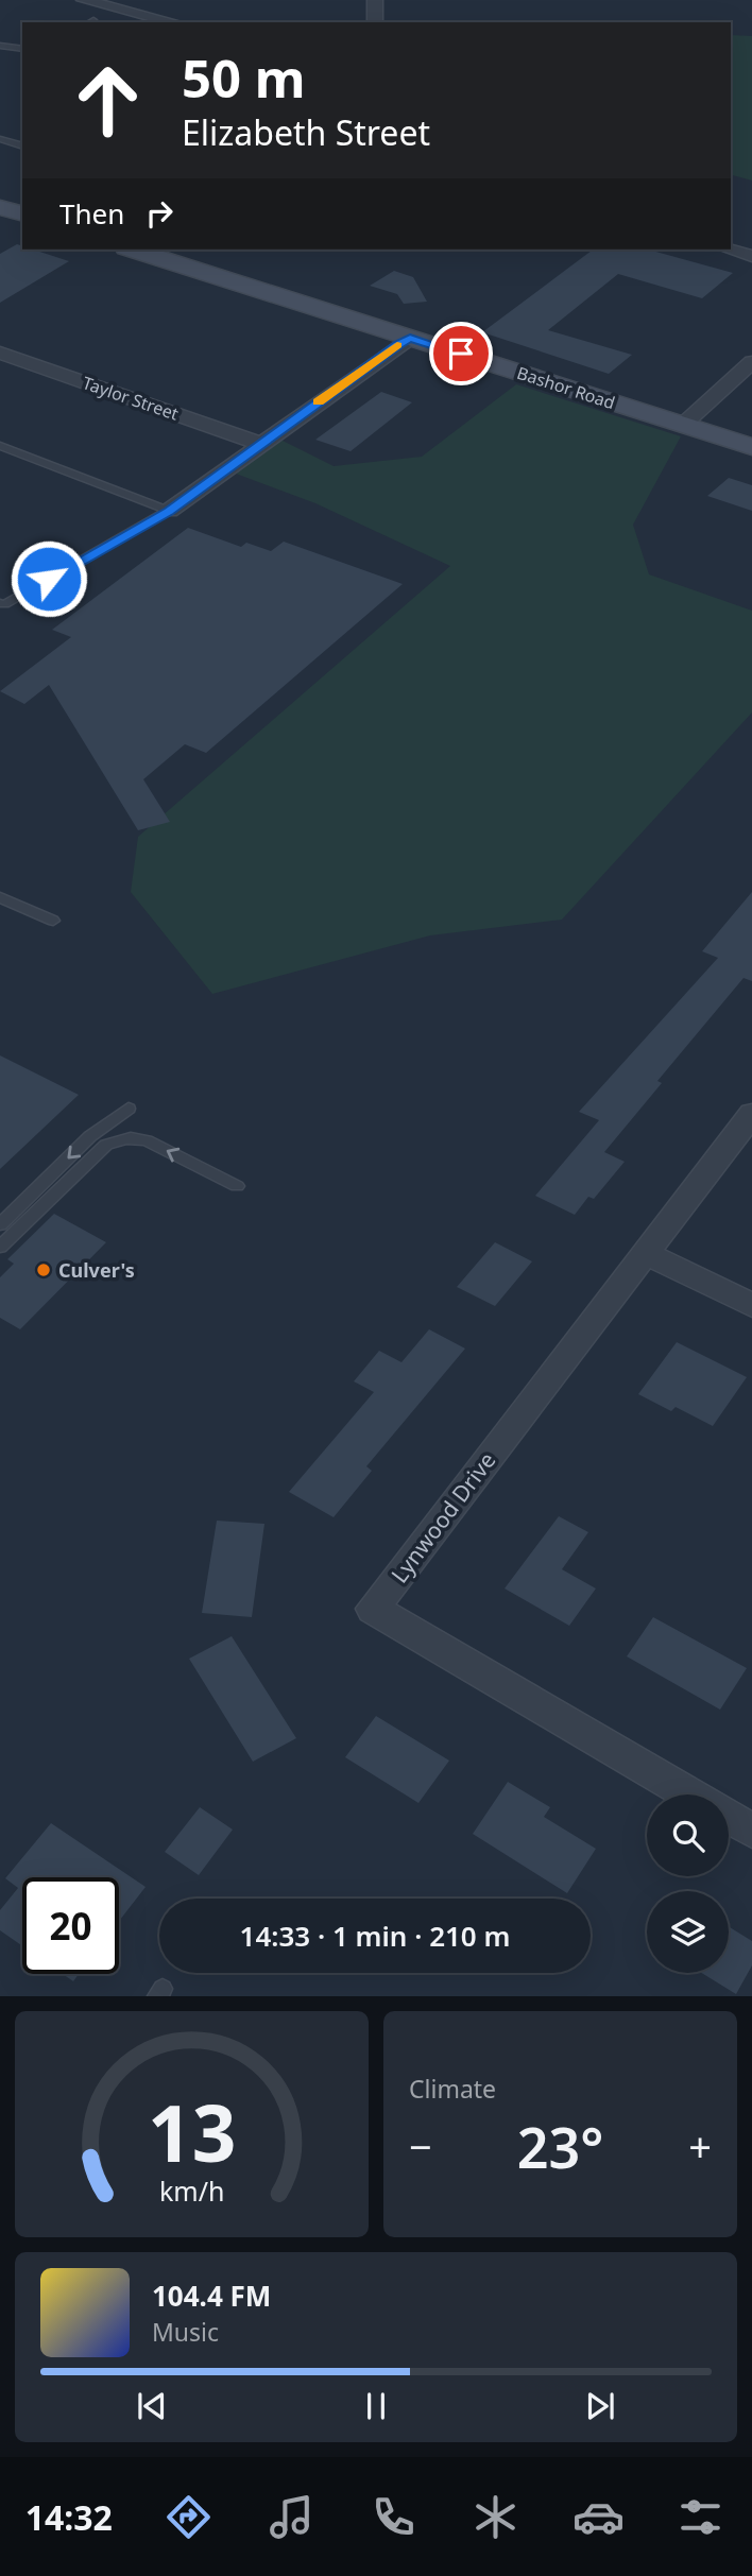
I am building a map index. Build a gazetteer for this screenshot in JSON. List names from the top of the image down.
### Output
{
  "streets": {
    "street": ["Bashor Road", "Taylor Street", "Lynwood Drive"]
  },
  "places": ["Culver's"],
  "page": {
    "turn": ["50 m", "Elizabeth Street"],
    "then": "Then",
    "limit": "20",
    "trip": "14:33 · 1 min · 210 m",
    "tile": "Climate",
    "heat": ["−", "23°", "+"],
    "song": ["104.4 FM", "Music"],
    "tabs": "14:32",
    "gauge": ["13", "km/h"]
  }
}
